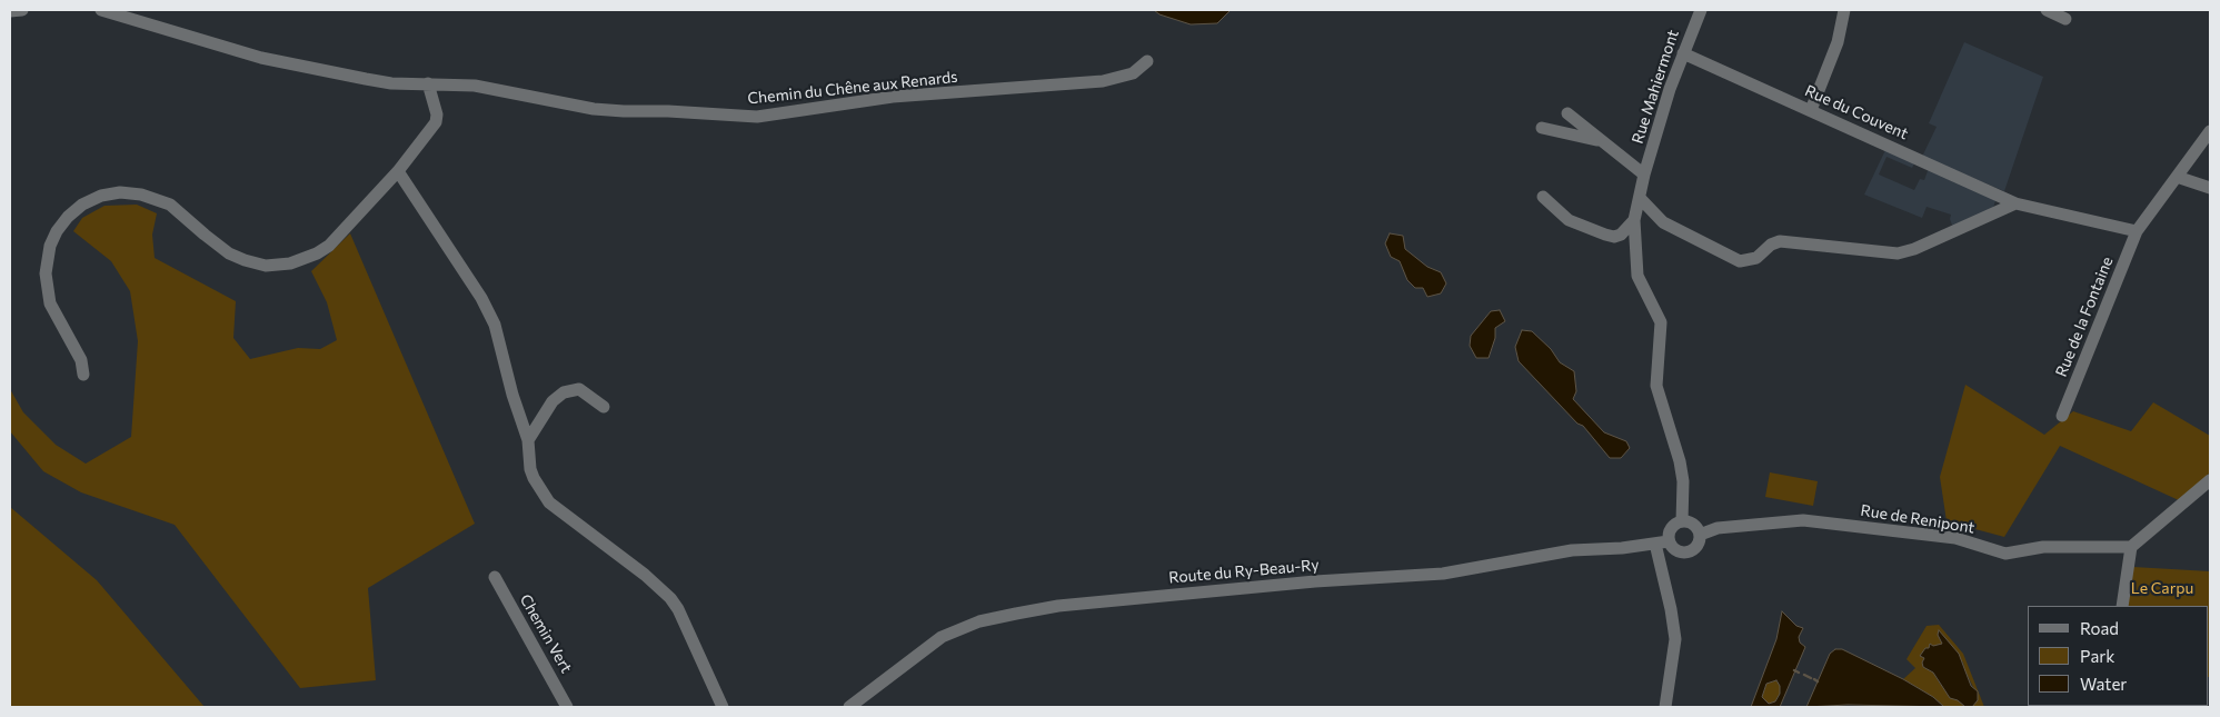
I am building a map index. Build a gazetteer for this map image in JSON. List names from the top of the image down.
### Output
{
  "streets": {
    "street": [
      "Rue Mahiermont",
      "Chemin du Chêne aux Renards",
      "Rue du Couvent",
      "Rue de la Fontaine",
      "Rue de Renipont",
      "Route du Ry-Beau-Ry",
      "Chemin Vert"
    ]
  },
  "crossings": [
    ["Rue Mahiermont", "Rue du Couvent"],
    ["Rue Mahiermont", "Rue de Renipont"],
    ["Rue Mahiermont", "Route du Ry-Beau-Ry"],
    ["Rue du Couvent", "Rue de la Fontaine"],
    ["Rue de Renipont", "Route du Ry-Beau-Ry"]
  ],
  "parks": ["Le Carpu"],
  "legend": ["Road", "Park", "Water"]
}
